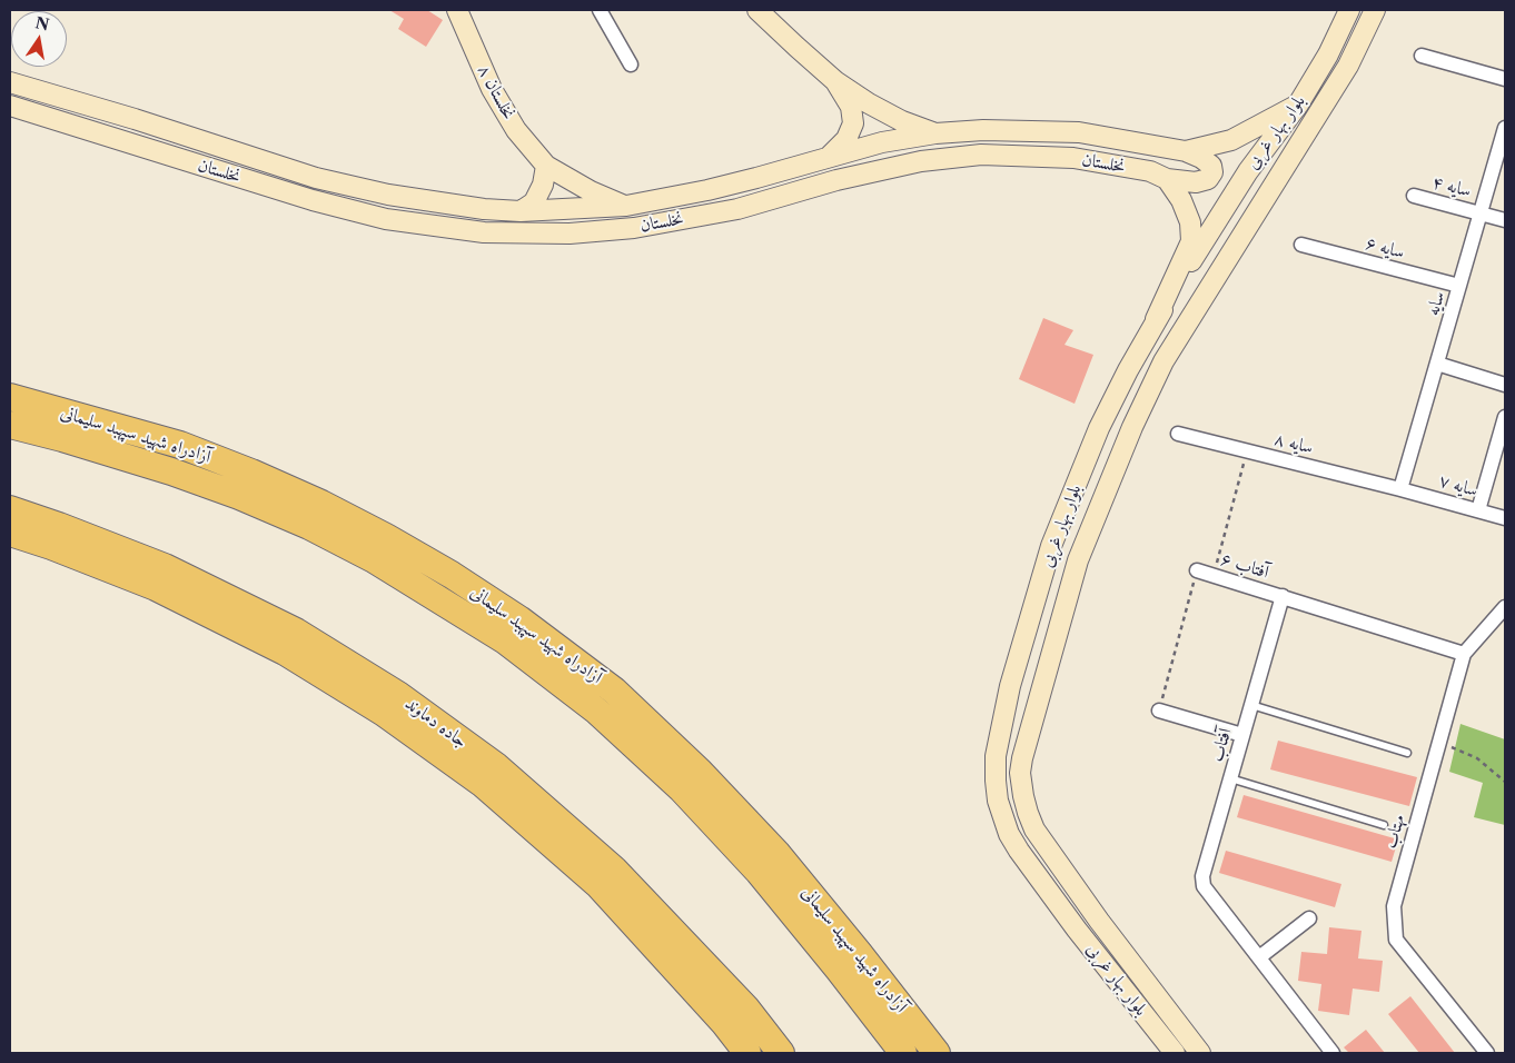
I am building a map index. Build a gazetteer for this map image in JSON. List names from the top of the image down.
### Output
{
  "streets": {
    "highway": ["آزادراه شهید سپهبد سلیمانی", "جاده دماوند"],
    "street": [
      "نخلستان ۸",
      "بلوار بهار غربی",
      "نخلستان",
      "سایه ۴",
      "سایه ۶",
      "سایه",
      "سایه ۸",
      "سایه ۷",
      "آفتاب ۶",
      "آفتاب",
      "مهتاب"
    ]
  },
  "crossings": [
    ["نخلستان ۸", "نخلستان"],
    ["بلوار بهار غربی", "نخلستان"],
    ["سایه ۴", "سایه"],
    ["سایه ۶", "سایه"],
    ["سایه", "سایه ۸"],
    ["سایه", "سایه ۷"],
    ["سایه ۸", "سایه ۷"],
    ["آفتاب ۶", "آفتاب"]
  ],
  "north": "top"
}
